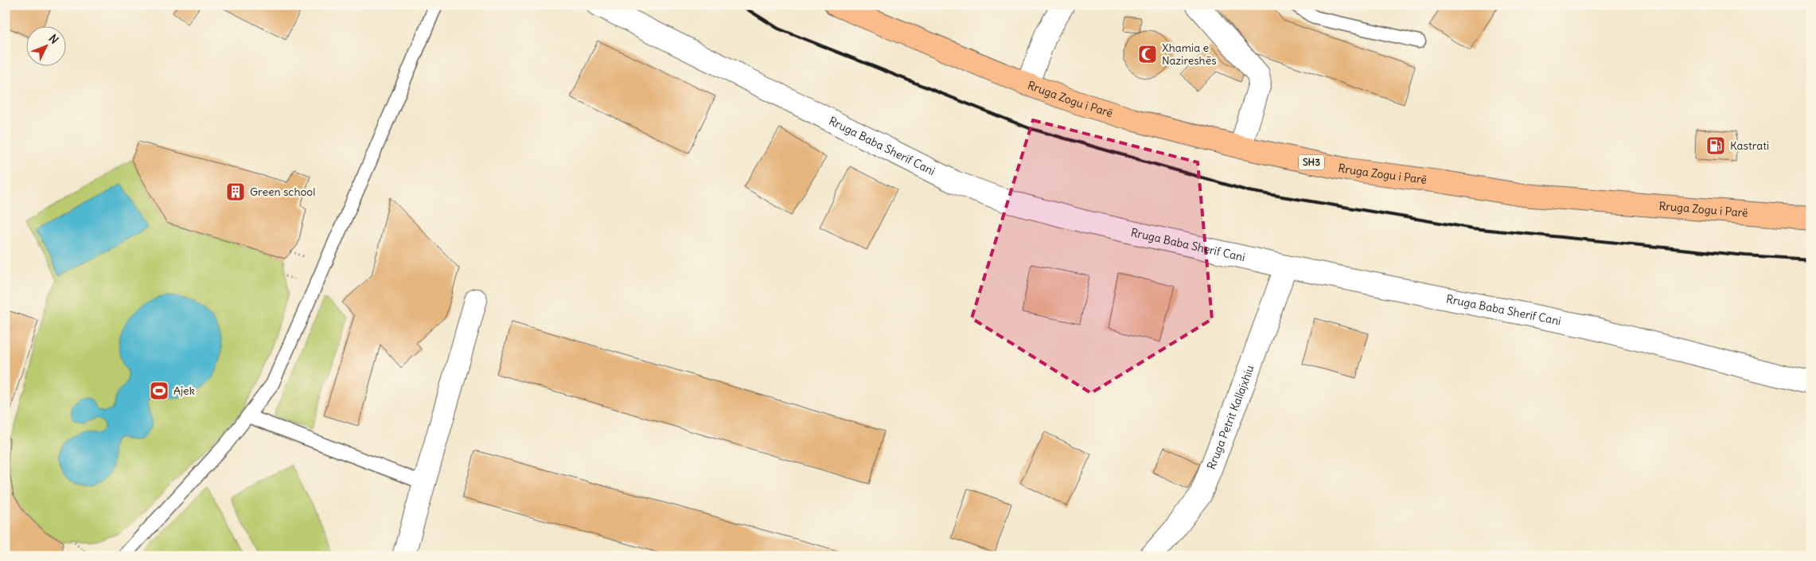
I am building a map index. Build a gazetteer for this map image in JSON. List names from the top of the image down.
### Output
{
  "streets": {
    "main road": ["Rruga Zogu i Parë", "SH3"],
    "street": ["Rruga Baba Sherif Cani", "Rruga Petrit Kallajxhiu"]
  },
  "crossings": [
    ["Rruga Baba Sherif Cani", "Rruga Petrit Kallajxhiu"]
  ],
  "places": {
    "mosque": ["Xhamia e Nazireshës"],
    "fuel station": ["Kastrati"],
    "building": ["Green school"],
    "sports": ["Ajek"]
  },
  "north": "top right"
}
